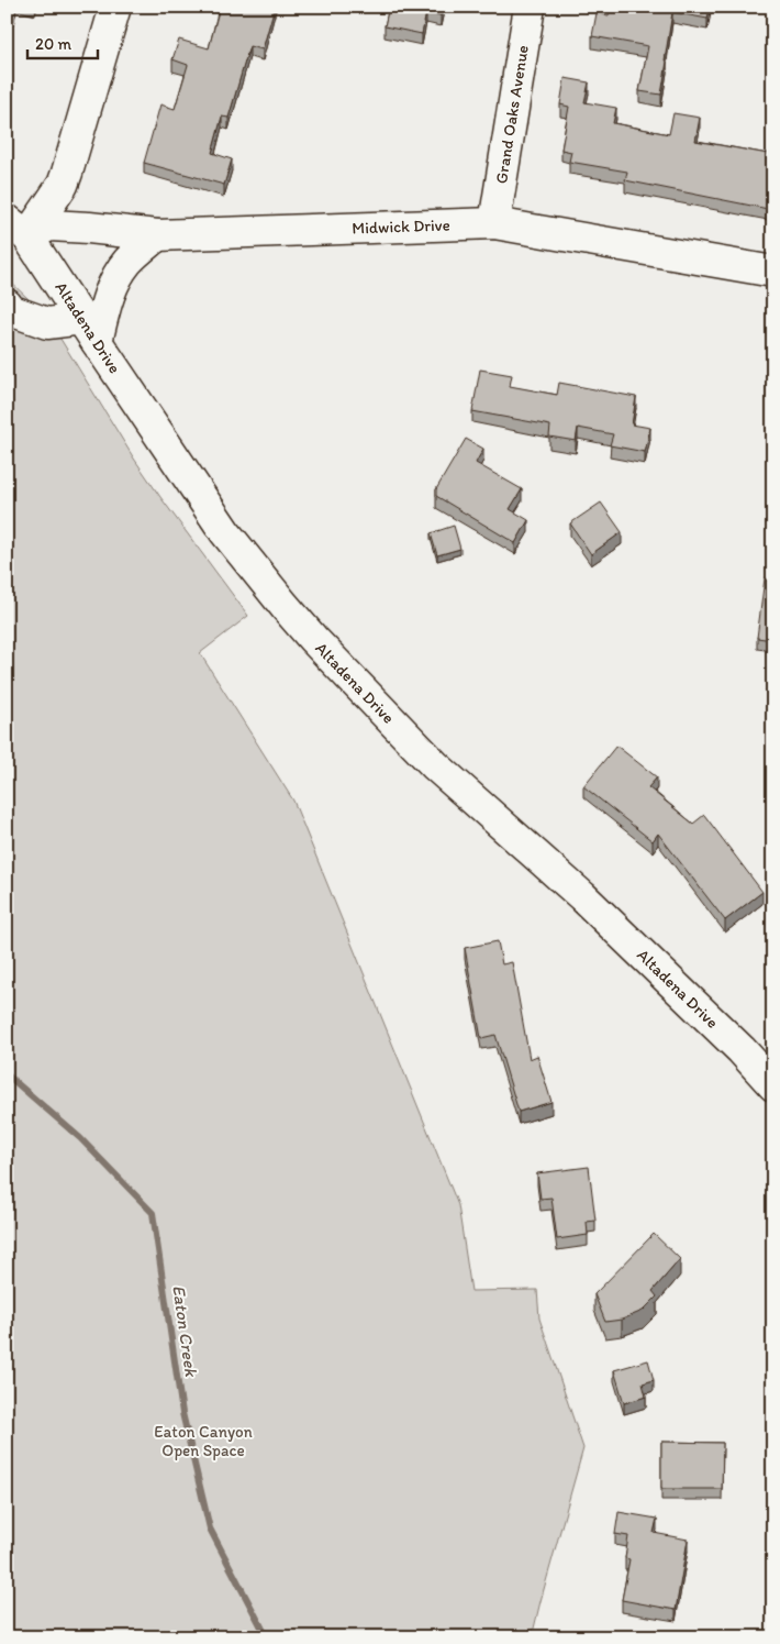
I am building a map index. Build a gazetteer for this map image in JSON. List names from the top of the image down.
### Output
{
  "streets": {
    "street": ["Grand Oaks Avenue", "Midwick Drive", "Altadena Drive"]
  },
  "crossings": [
    ["Grand Oaks Avenue", "Midwick Drive"],
    ["Midwick Drive", "Altadena Drive"]
  ],
  "water": ["Eaton Creek"],
  "parks": ["Eaton Canyon Open Space"],
  "scale_bar": "20 m"
}
